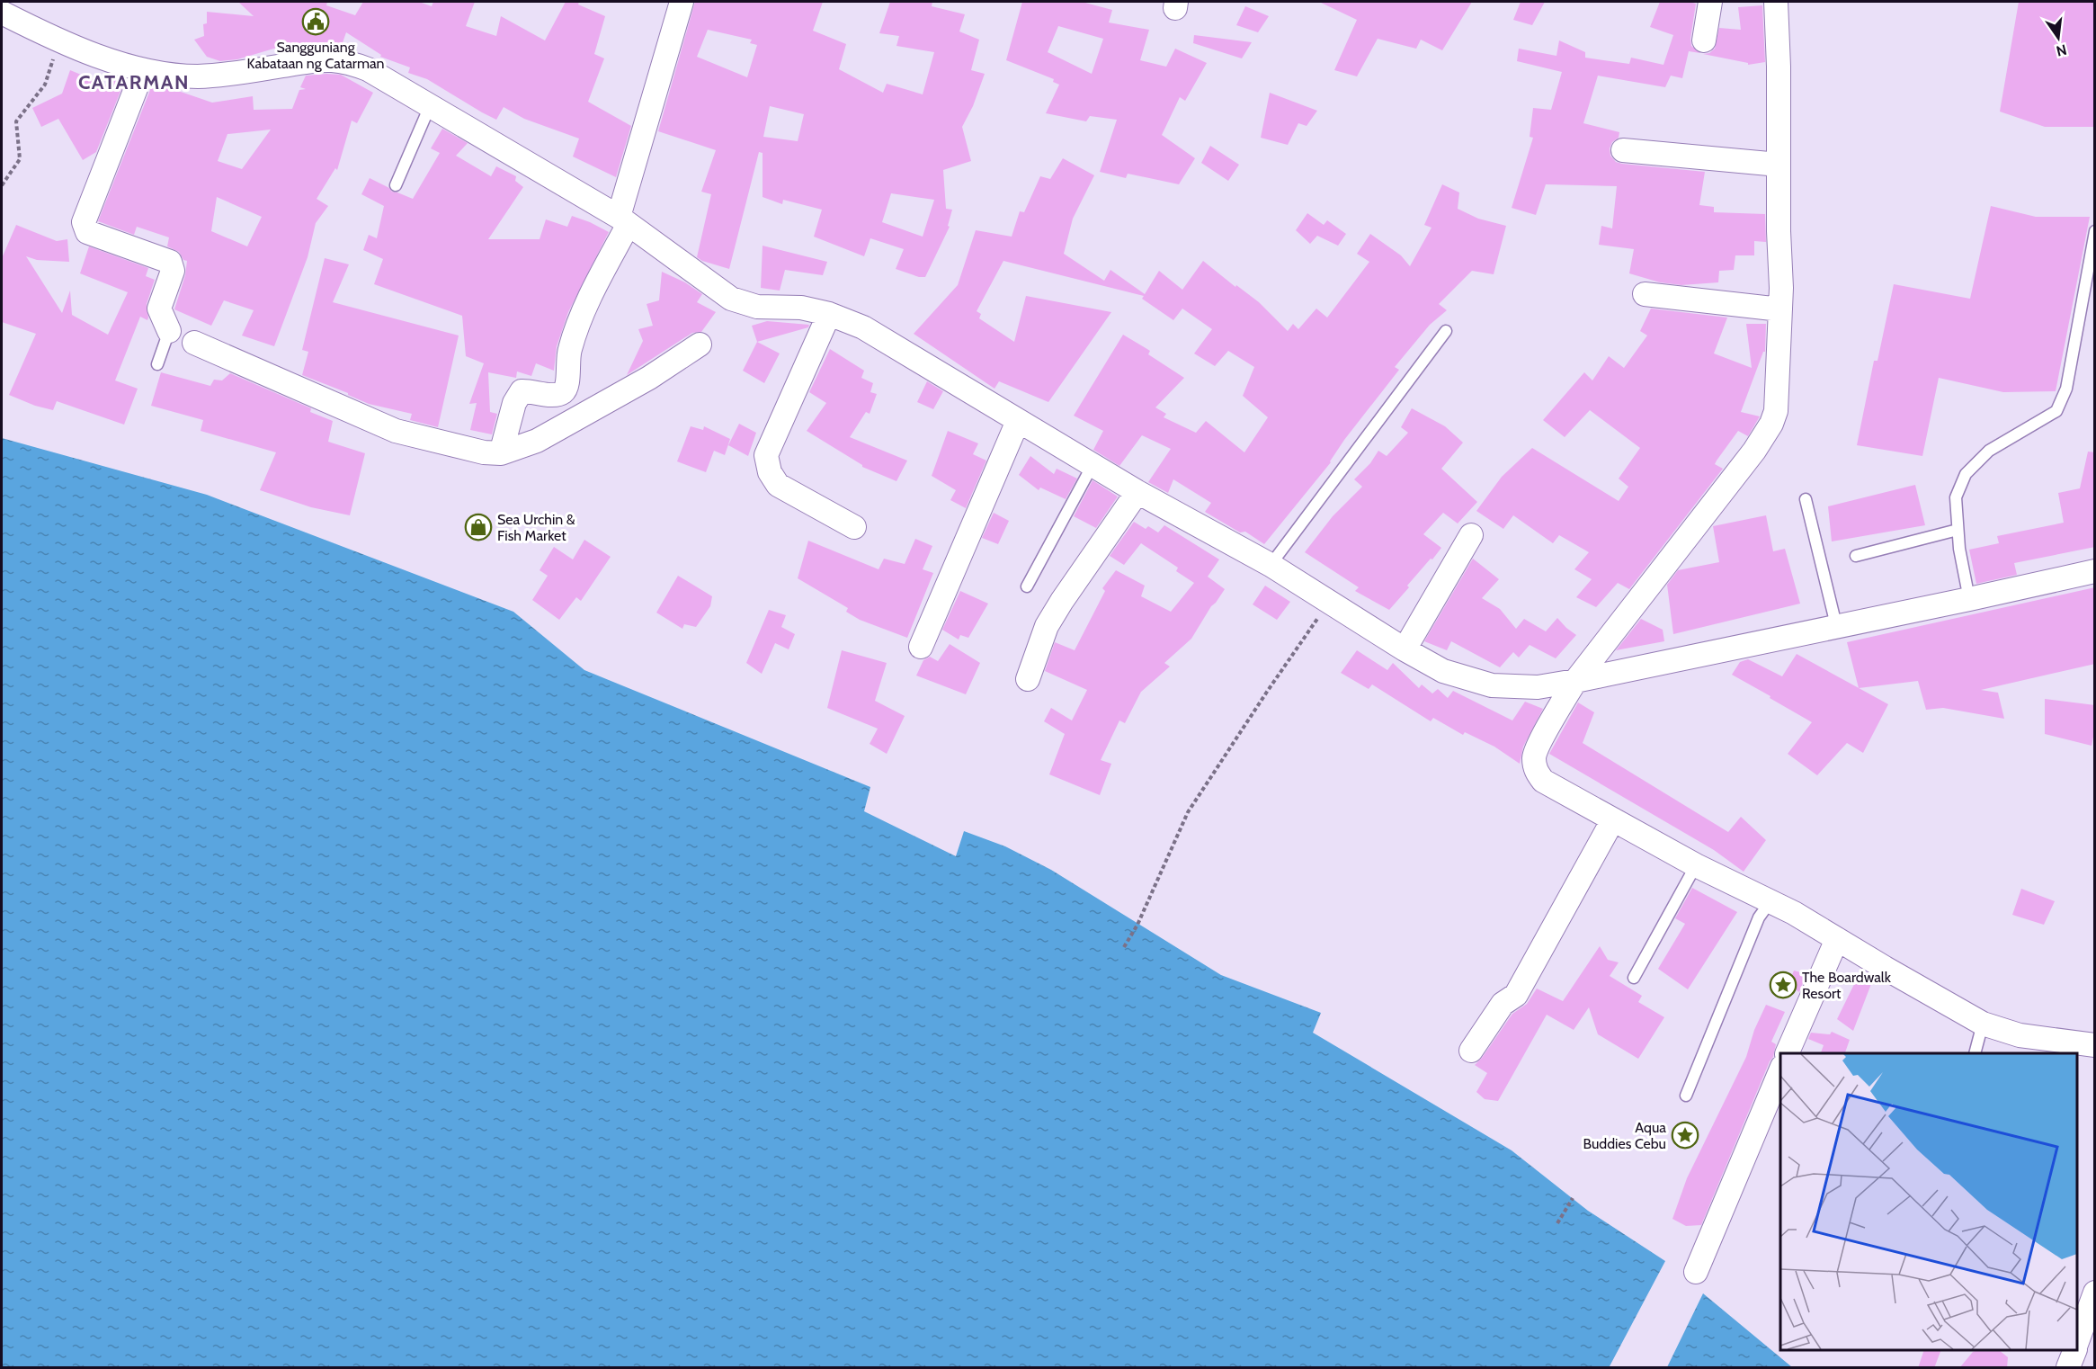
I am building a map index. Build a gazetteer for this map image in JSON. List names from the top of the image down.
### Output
{
  "districts": ["CATARMAN"],
  "places": {
    "public building": ["Sangguniang Kabataan ng Catarman"],
    "shop": ["Sea Urchin & Fish Market"],
    "place": ["The Boardwalk Resort", "Aqua Buddies Cebu"]
  },
  "north": "bottom"
}
